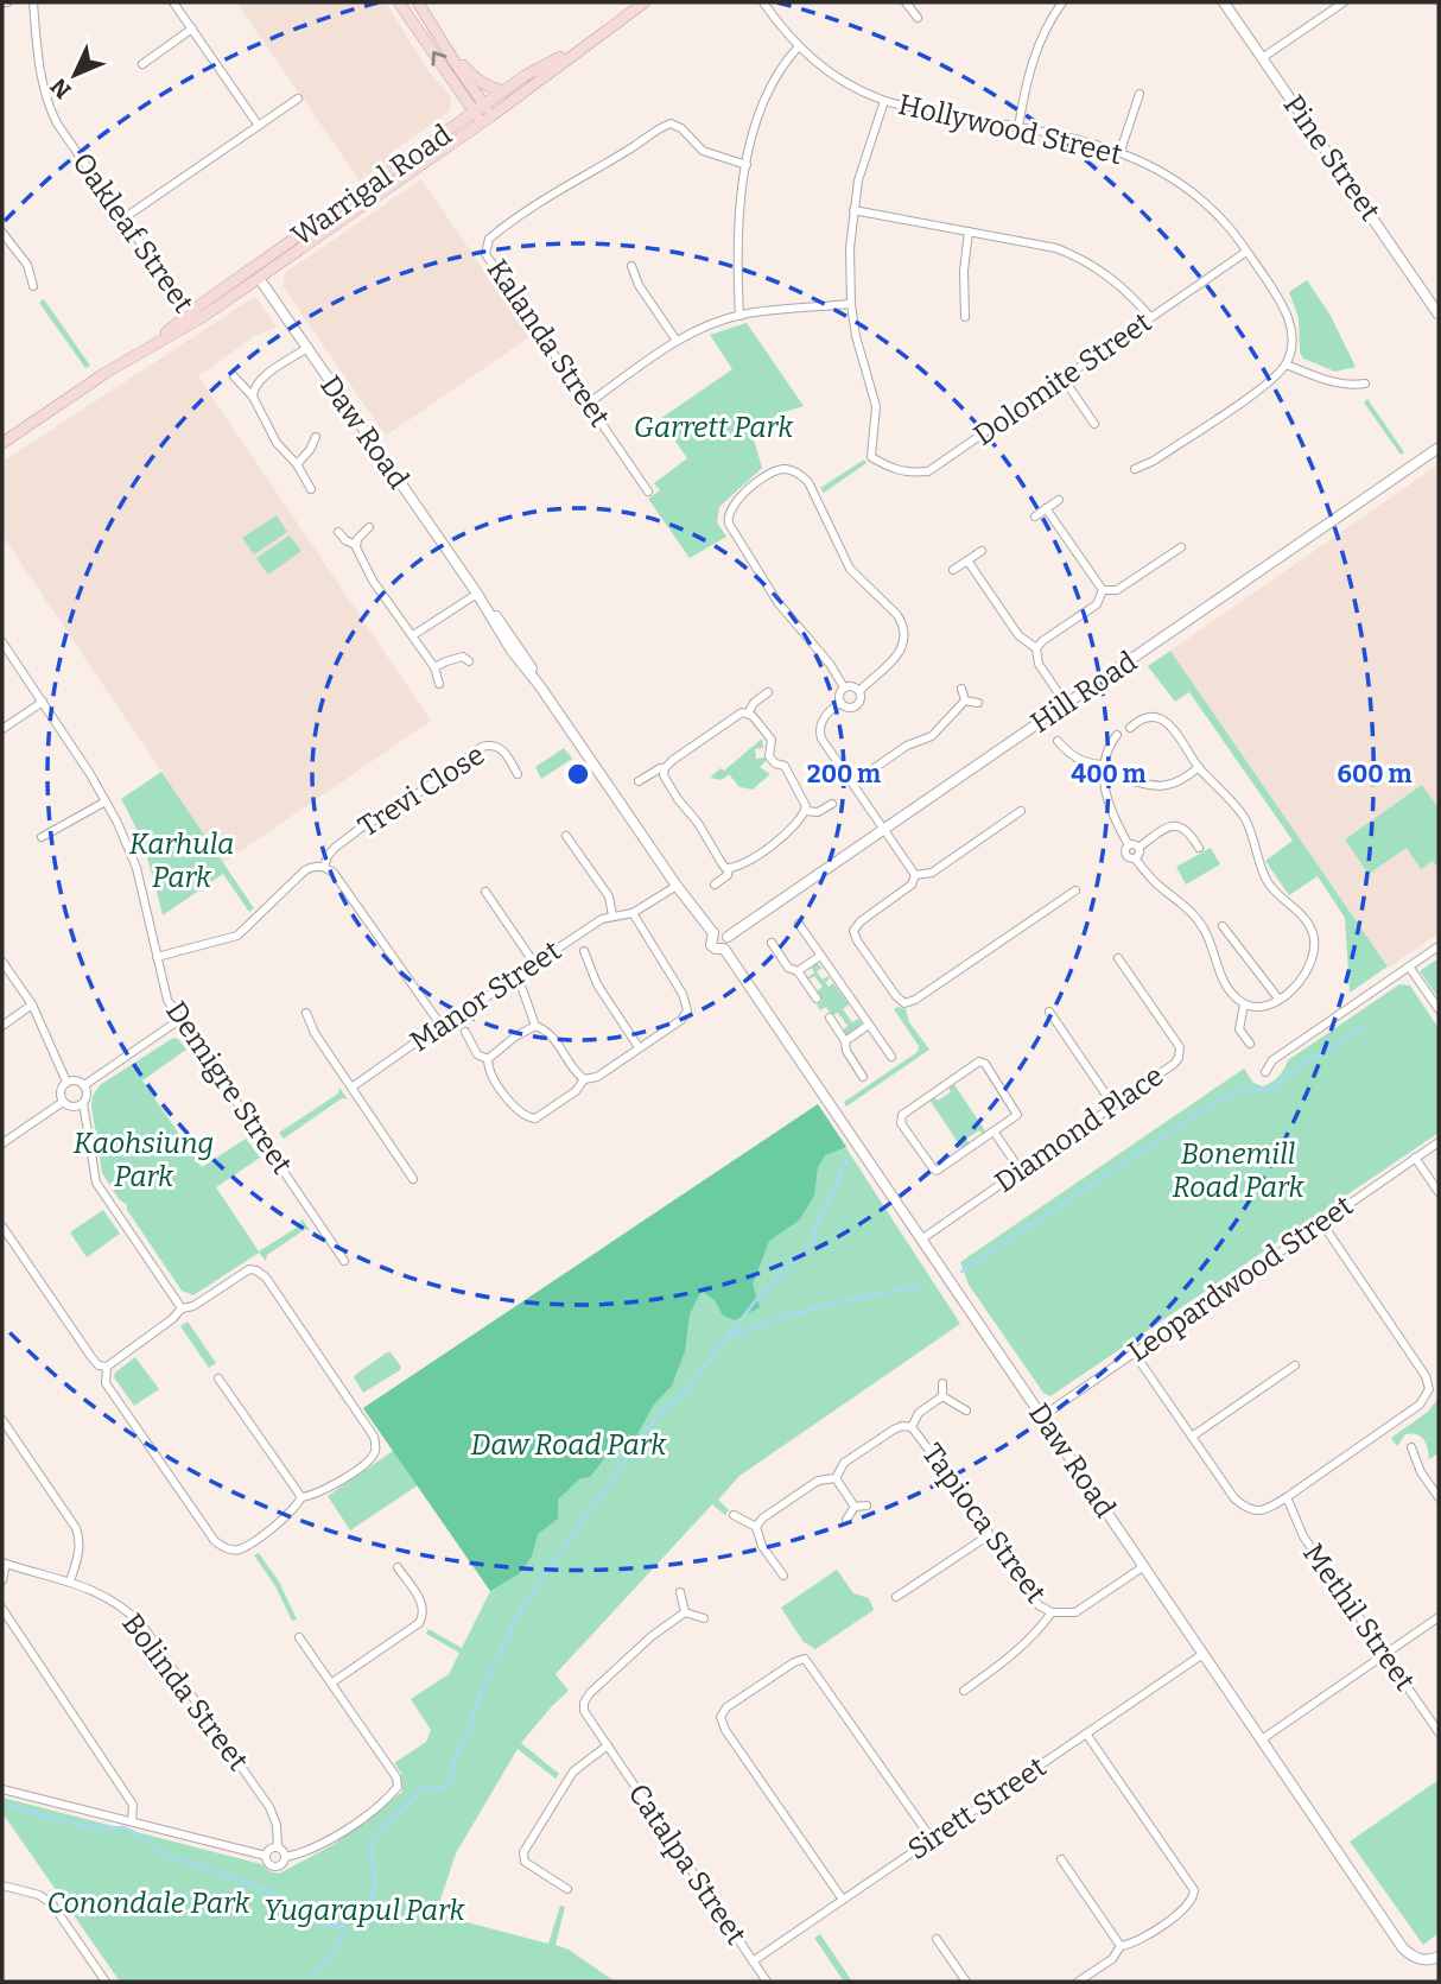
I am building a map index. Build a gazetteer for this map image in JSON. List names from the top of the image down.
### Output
{
  "streets": {
    "main road": ["Warrigal Road"],
    "street": [
      "Hollywood Street",
      "Pine Street",
      "Oakleaf Street",
      "Kalanda Street",
      "Dolomite Street",
      "Daw Road",
      "Hill Road",
      "Trevi Close",
      "Manor Street",
      "Demigre Street",
      "Diamond Place",
      "Leopardwood Street",
      "Tapioca Street",
      "Methil Street",
      "Bolinda Street",
      "Sirett Street",
      "Catalpa Street"
    ]
  },
  "crossings": [
    ["Hollywood Street", "Dolomite Street"],
    ["Warrigal Road", "Oakleaf Street"],
    ["Warrigal Road", "Daw Road"],
    ["Daw Road", "Hill Road"],
    ["Daw Road", "Manor Street"],
    ["Daw Road", "Diamond Place"],
    ["Daw Road", "Leopardwood Street"],
    ["Daw Road", "Tapioca Street"],
    ["Daw Road", "Sirett Street"],
    ["Sirett Street", "Catalpa Street"]
  ],
  "parks": [
    "Garrett Park",
    "Karhula Park",
    "Kaohsiung Park",
    "Bonemill Road Park",
    "Daw Road Park",
    "Conondale Park",
    "Yugarapul Park"
  ],
  "north": "bottom left",
  "rings": ["200 m", "400 m", "600 m"]
}
